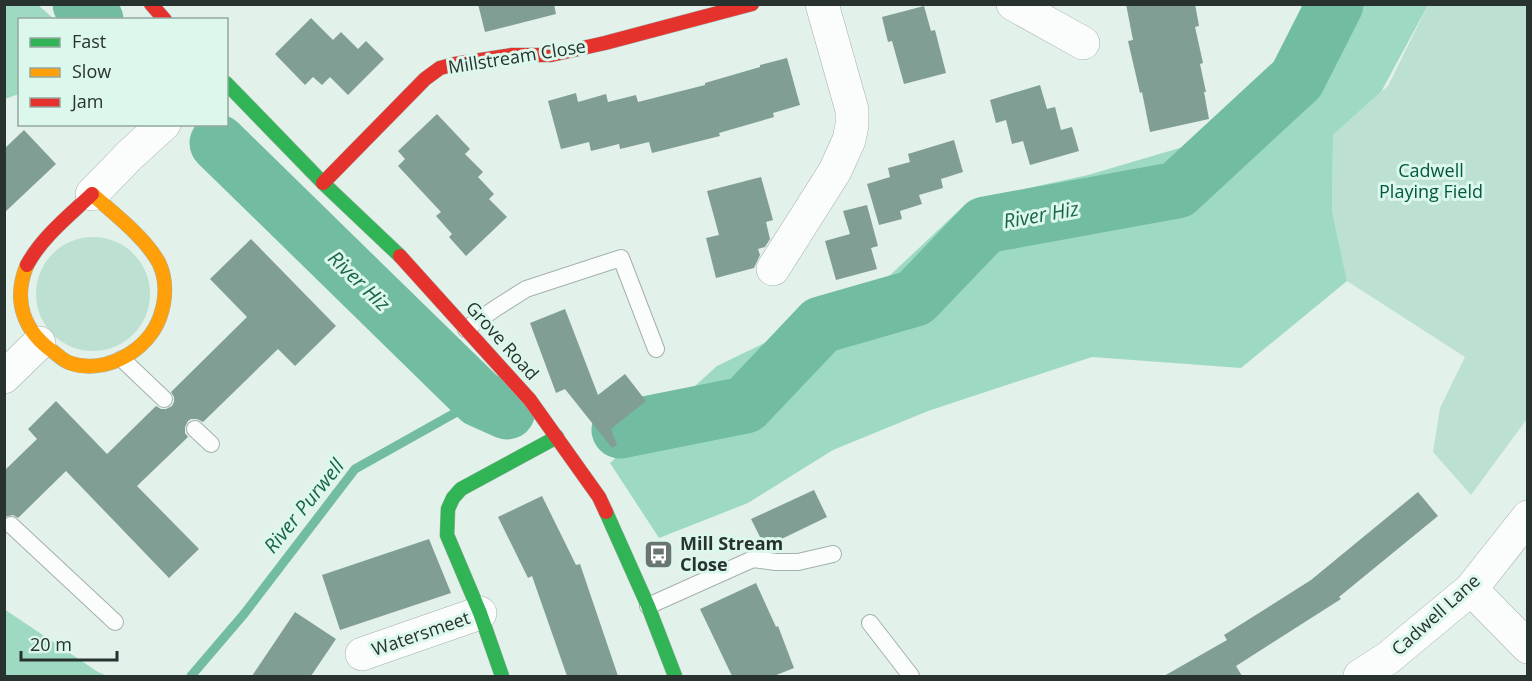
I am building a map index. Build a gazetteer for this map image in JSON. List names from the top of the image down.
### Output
{
  "streets": {
    "street": [
      "Millstream Close",
      "Grove Road",
      "Cadwell Lane",
      "Watersmeet"
    ]
  },
  "crossings": [
    ["Millstream Close", "Grove Road"],
    ["Grove Road", "Watersmeet"]
  ],
  "water": ["River Hiz", "River Purwell"],
  "parks": ["Cadwell Playing Field"],
  "places": {
    "bus stop": ["Mill Stream Close"]
  },
  "legend": ["Fast", "Slow", "Jam"],
  "scale_bar": "20 m"
}
